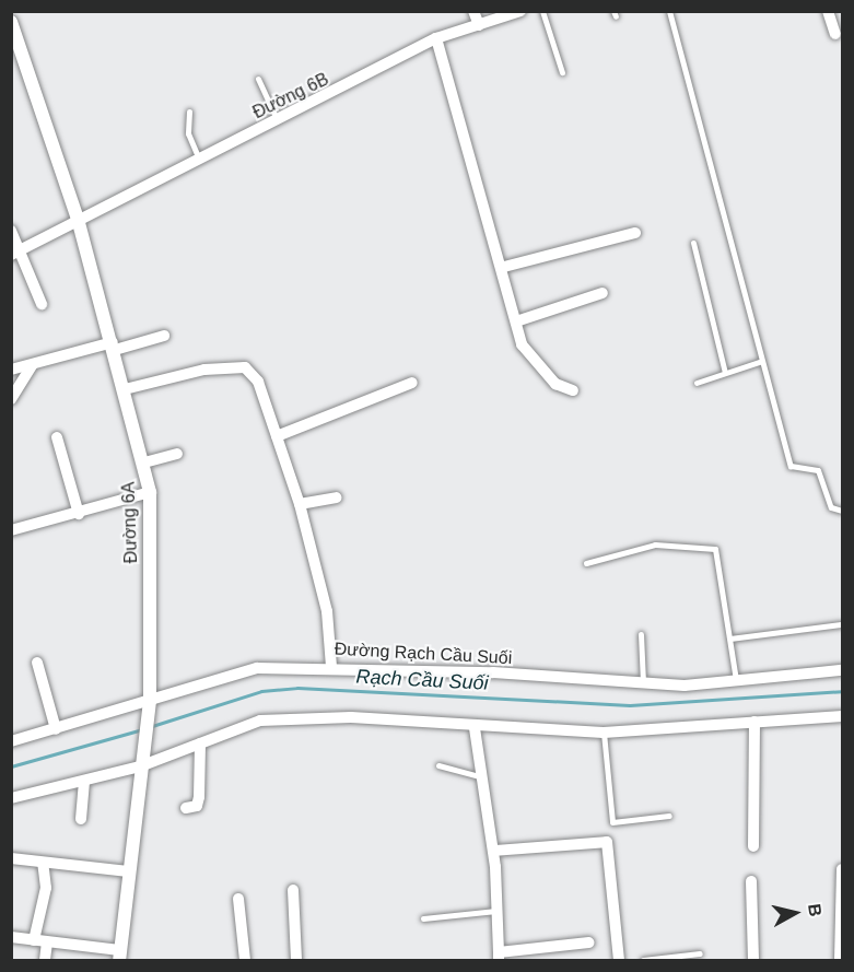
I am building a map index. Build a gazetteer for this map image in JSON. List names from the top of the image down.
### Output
{
  "streets": {
    "street": ["Đường 6B", "Đường 6A", "Đường Rạch Cầu Suối"]
  },
  "crossings": [
    ["Đường 6B", "Đường 6A"],
    ["Đường 6A", "Đường Rạch Cầu Suối"]
  ],
  "water": ["Rạch Cầu Suối"],
  "north": "right"
}
